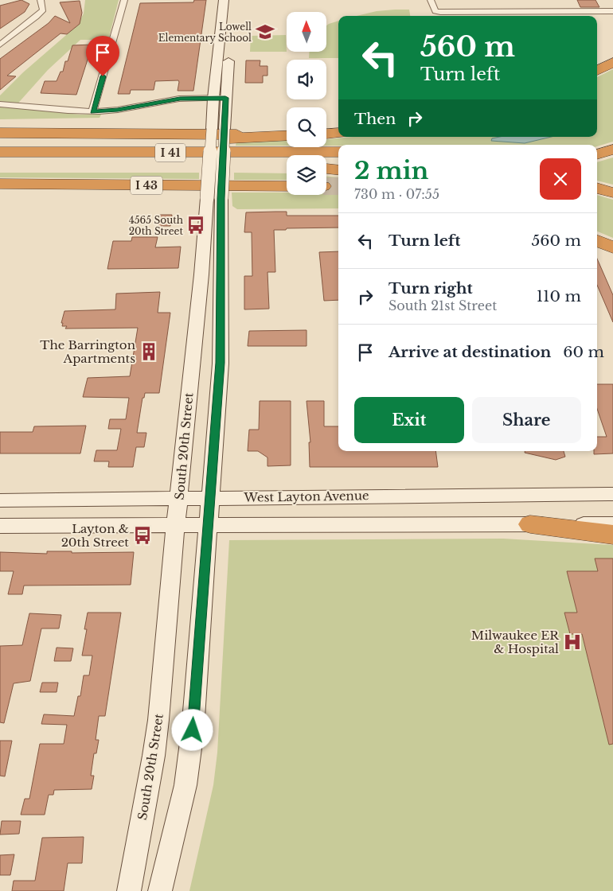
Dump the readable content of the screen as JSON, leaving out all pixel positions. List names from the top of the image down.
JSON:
{
  "streets": {
    "highway": ["I 41", "I 43"],
    "street": ["South 20th Street", "West Layton Avenue"]
  },
  "crossings": [
    ["South 20th Street", "West Layton Avenue"]
  ],
  "places": {
    "school or university": ["Lowell Elementary School"],
    "bus stop": ["4565 South 20th Street", "Layton & 20th Street"],
    "building": ["The Barrington Apartments"],
    "hospital": ["Milwaukee ER & Hospital"]
  },
  "north": "top",
  "page": {
    "turn": ["560 m", "Turn left"],
    "then": "Then",
    "heading": ["2 min", "730 m · 07:55"],
    "list": [
      {
        "name": "Turn left",
        "value": "560 m"
      },
      {
        "name": "Turn right",
        "note": "South 21st Street",
        "value": "110 m"
      },
      {
        "name": "Arrive at destination",
        "value": "60 m"
      }
    ],
    "buttons": ["Exit", "Share"]
  }
}
